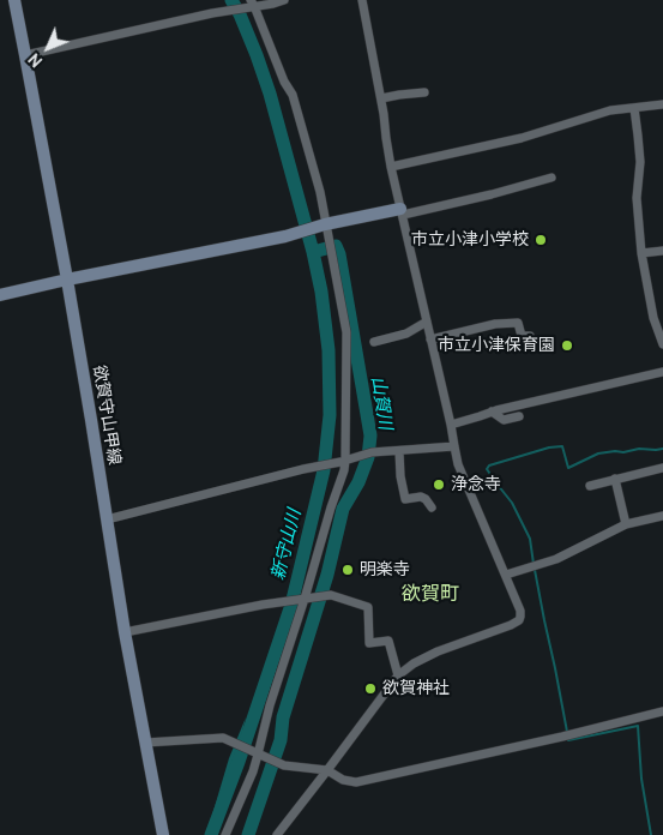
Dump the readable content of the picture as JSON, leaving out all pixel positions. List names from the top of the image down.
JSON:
{
  "streets": {
    "main road": ["欲賀守山甲線"]
  },
  "districts": ["欲賀町"],
  "water": ["山賀川", "新守山川"],
  "places": [
    "市立小津小学校",
    "市立小津保育園",
    "浄念寺",
    "明楽寺",
    "欲賀神社"
  ],
  "north": "bottom left"
}
